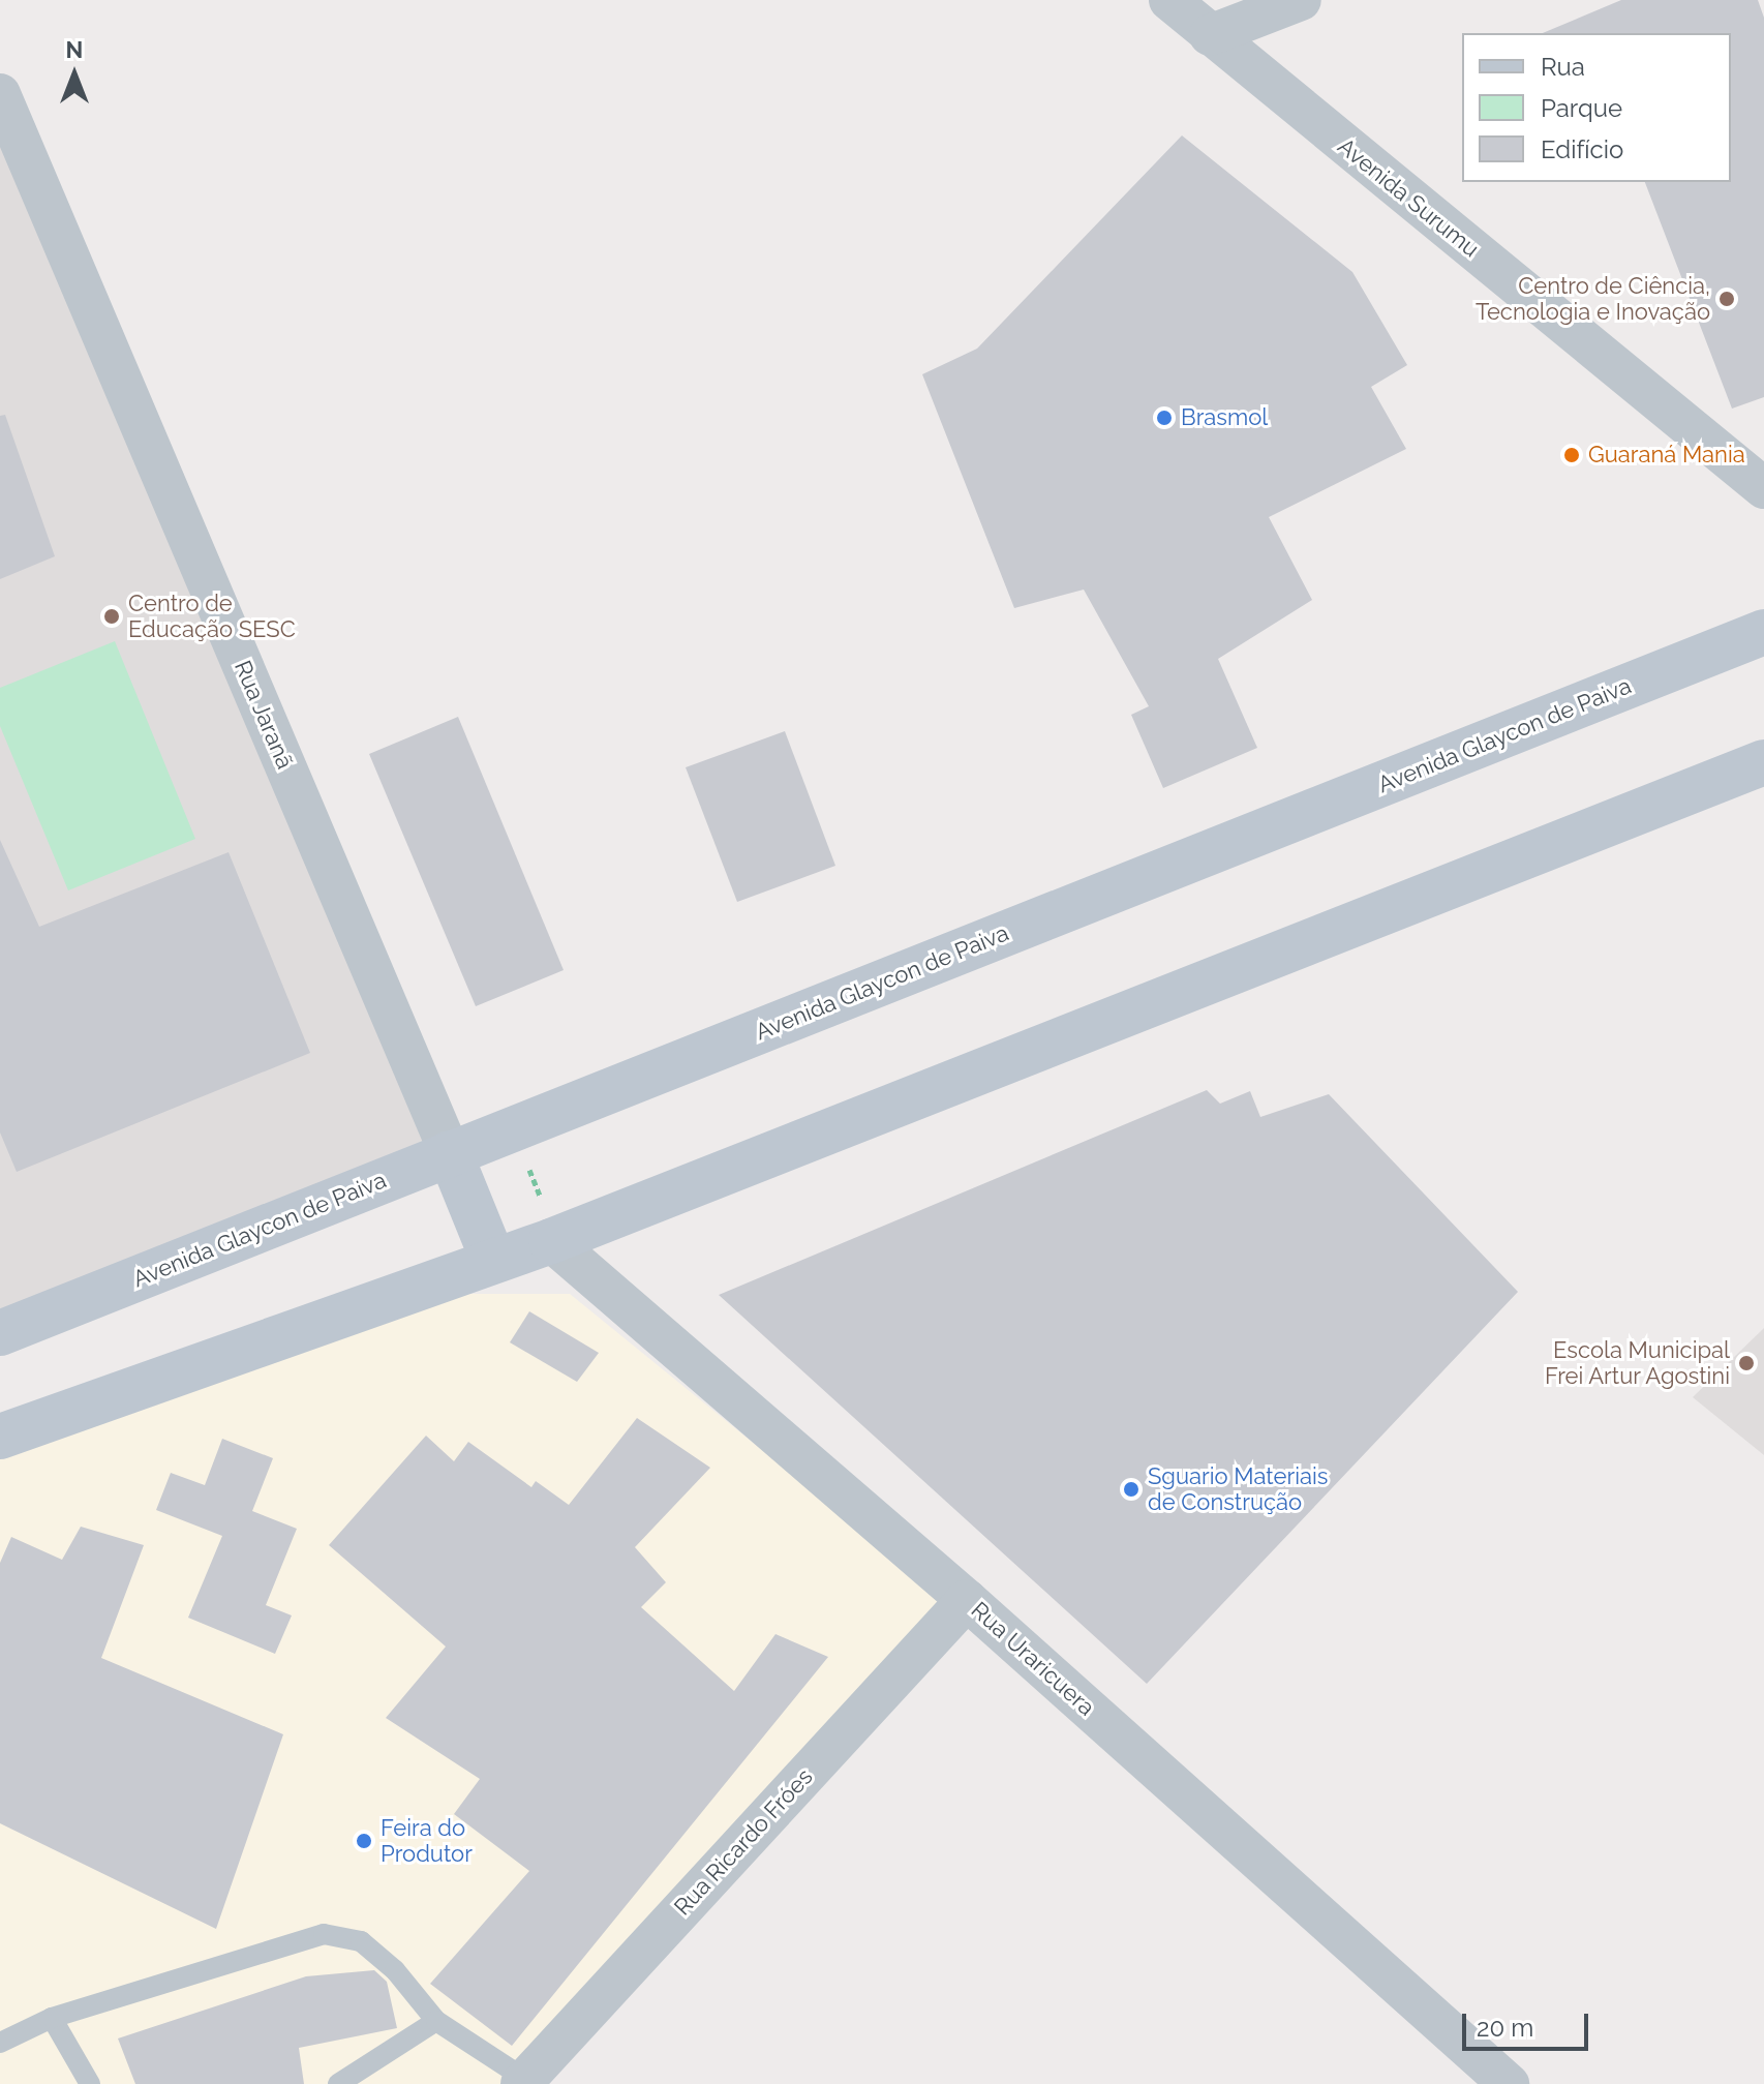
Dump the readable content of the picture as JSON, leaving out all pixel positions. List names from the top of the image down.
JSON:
{
  "streets": {
    "main road": ["Avenida Glaycon de Paiva"],
    "street": [
      "Avenida Surumu",
      "Rua Jaranã",
      "Rua Uraricuera",
      "Rua Ricardo Fróes"
    ]
  },
  "crossings": [
    ["Rua Jaranã", "Avenida Glaycon de Paiva"],
    ["Rua Uraricuera", "Rua Ricardo Fróes"]
  ],
  "places": [
    "Centro de Ciência, Tecnologia e Inovação",
    "Brasmol",
    "Guaraná Mania",
    "Centro de Educação SESC",
    "Escola Municipal Frei Artur Agostini",
    "Sguario Materiais de Construção",
    "Feira do Produtor"
  ],
  "legend": ["Rua", "Parque", "Edifício"],
  "scale_bar": "20 m",
  "north": "top"
}
